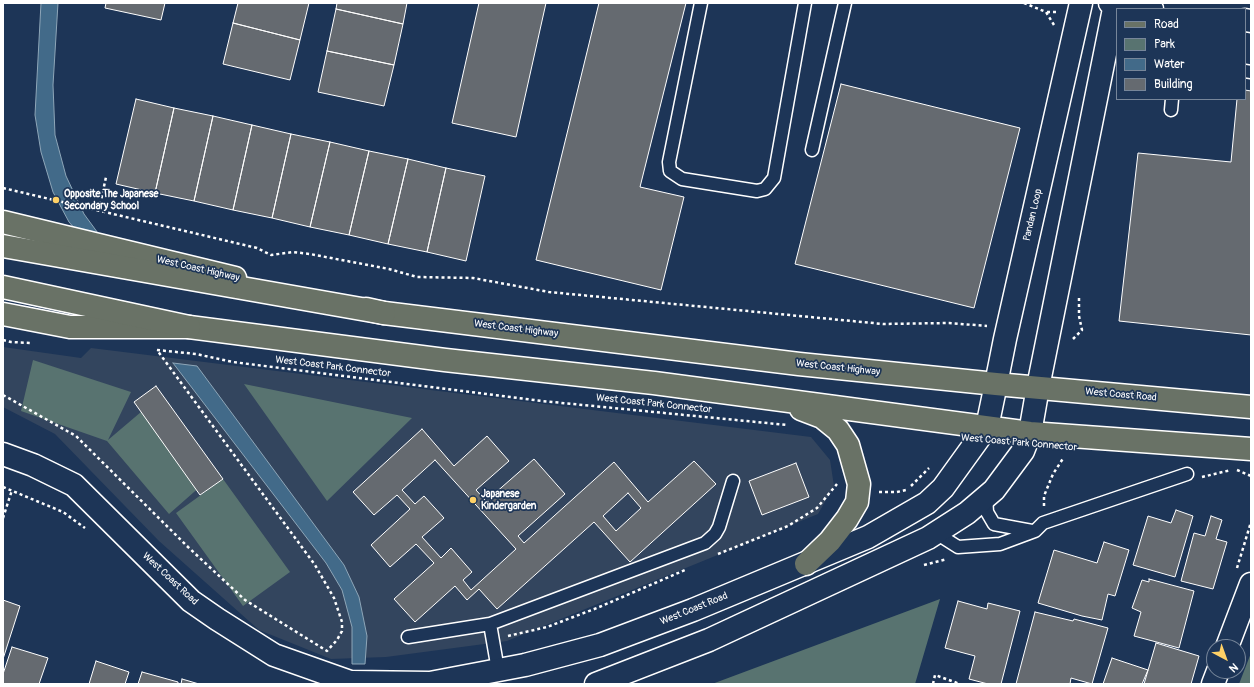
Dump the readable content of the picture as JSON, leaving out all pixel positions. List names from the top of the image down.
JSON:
{
  "streets": {
    "main road": ["West Coast Highway", "West Coast Road"],
    "street": ["Pandan Loop"],
    "path": ["West Coast Park Connector"]
  },
  "crossings": [
    ["Pandan Loop", "West Coast Highway"],
    ["Pandan Loop", "West Coast Road"],
    ["West Coast Highway", "West Coast Road"]
  ],
  "places": ["Opposite The Japanese Secondary School", "Japanese Kindergarden"],
  "legend": [
    "Road",
    "Park",
    "Water",
    "Building"
  ],
  "north": "bottom right"
}
